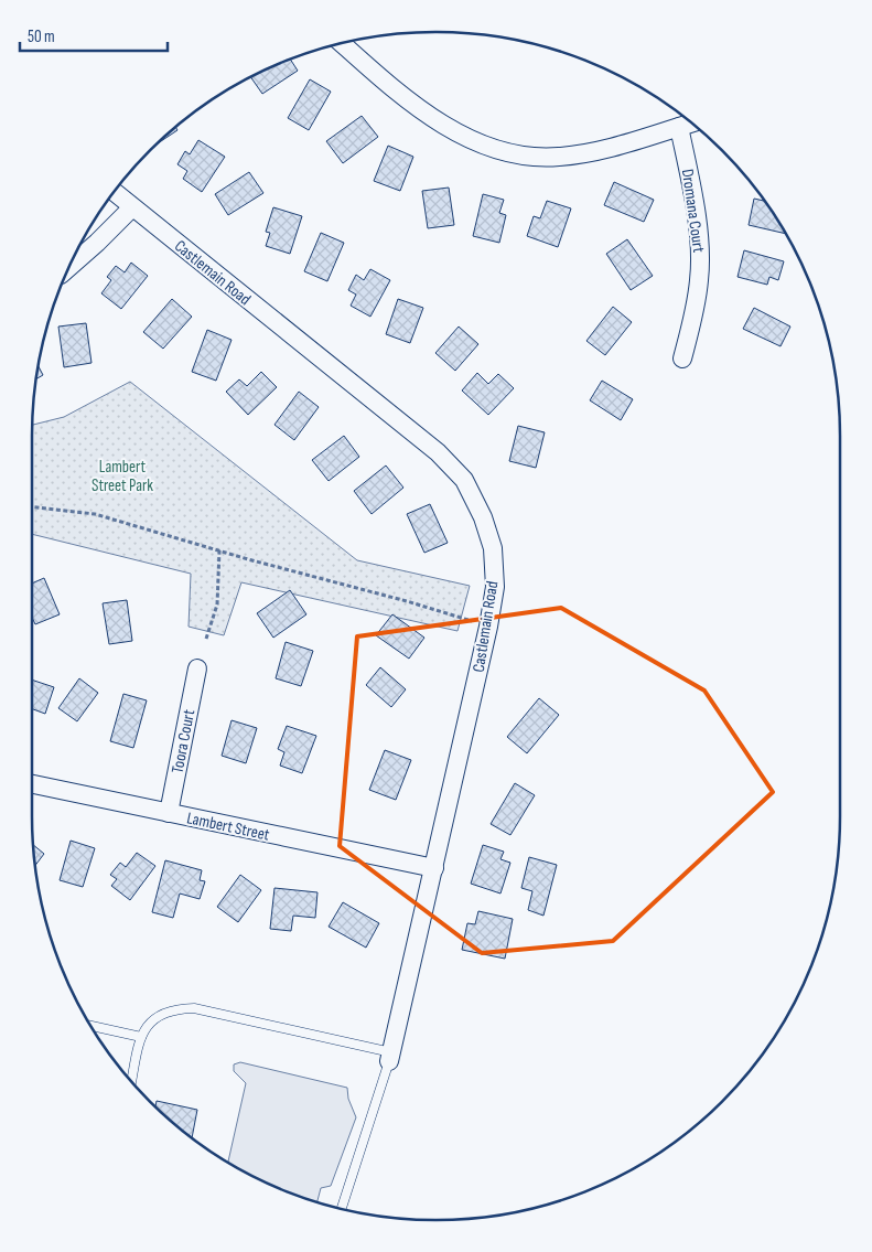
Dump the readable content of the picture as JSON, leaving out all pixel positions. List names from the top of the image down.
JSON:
{
  "streets": {
    "street": [
      "Dromana Court",
      "Castlemain Road",
      "Toora Court",
      "Lambert Street"
    ]
  },
  "crossings": [
    ["Castlemain Road", "Lambert Street"],
    ["Toora Court", "Lambert Street"]
  ],
  "parks": ["Lambert Street Park"],
  "scale_bar": "50 m"
}
